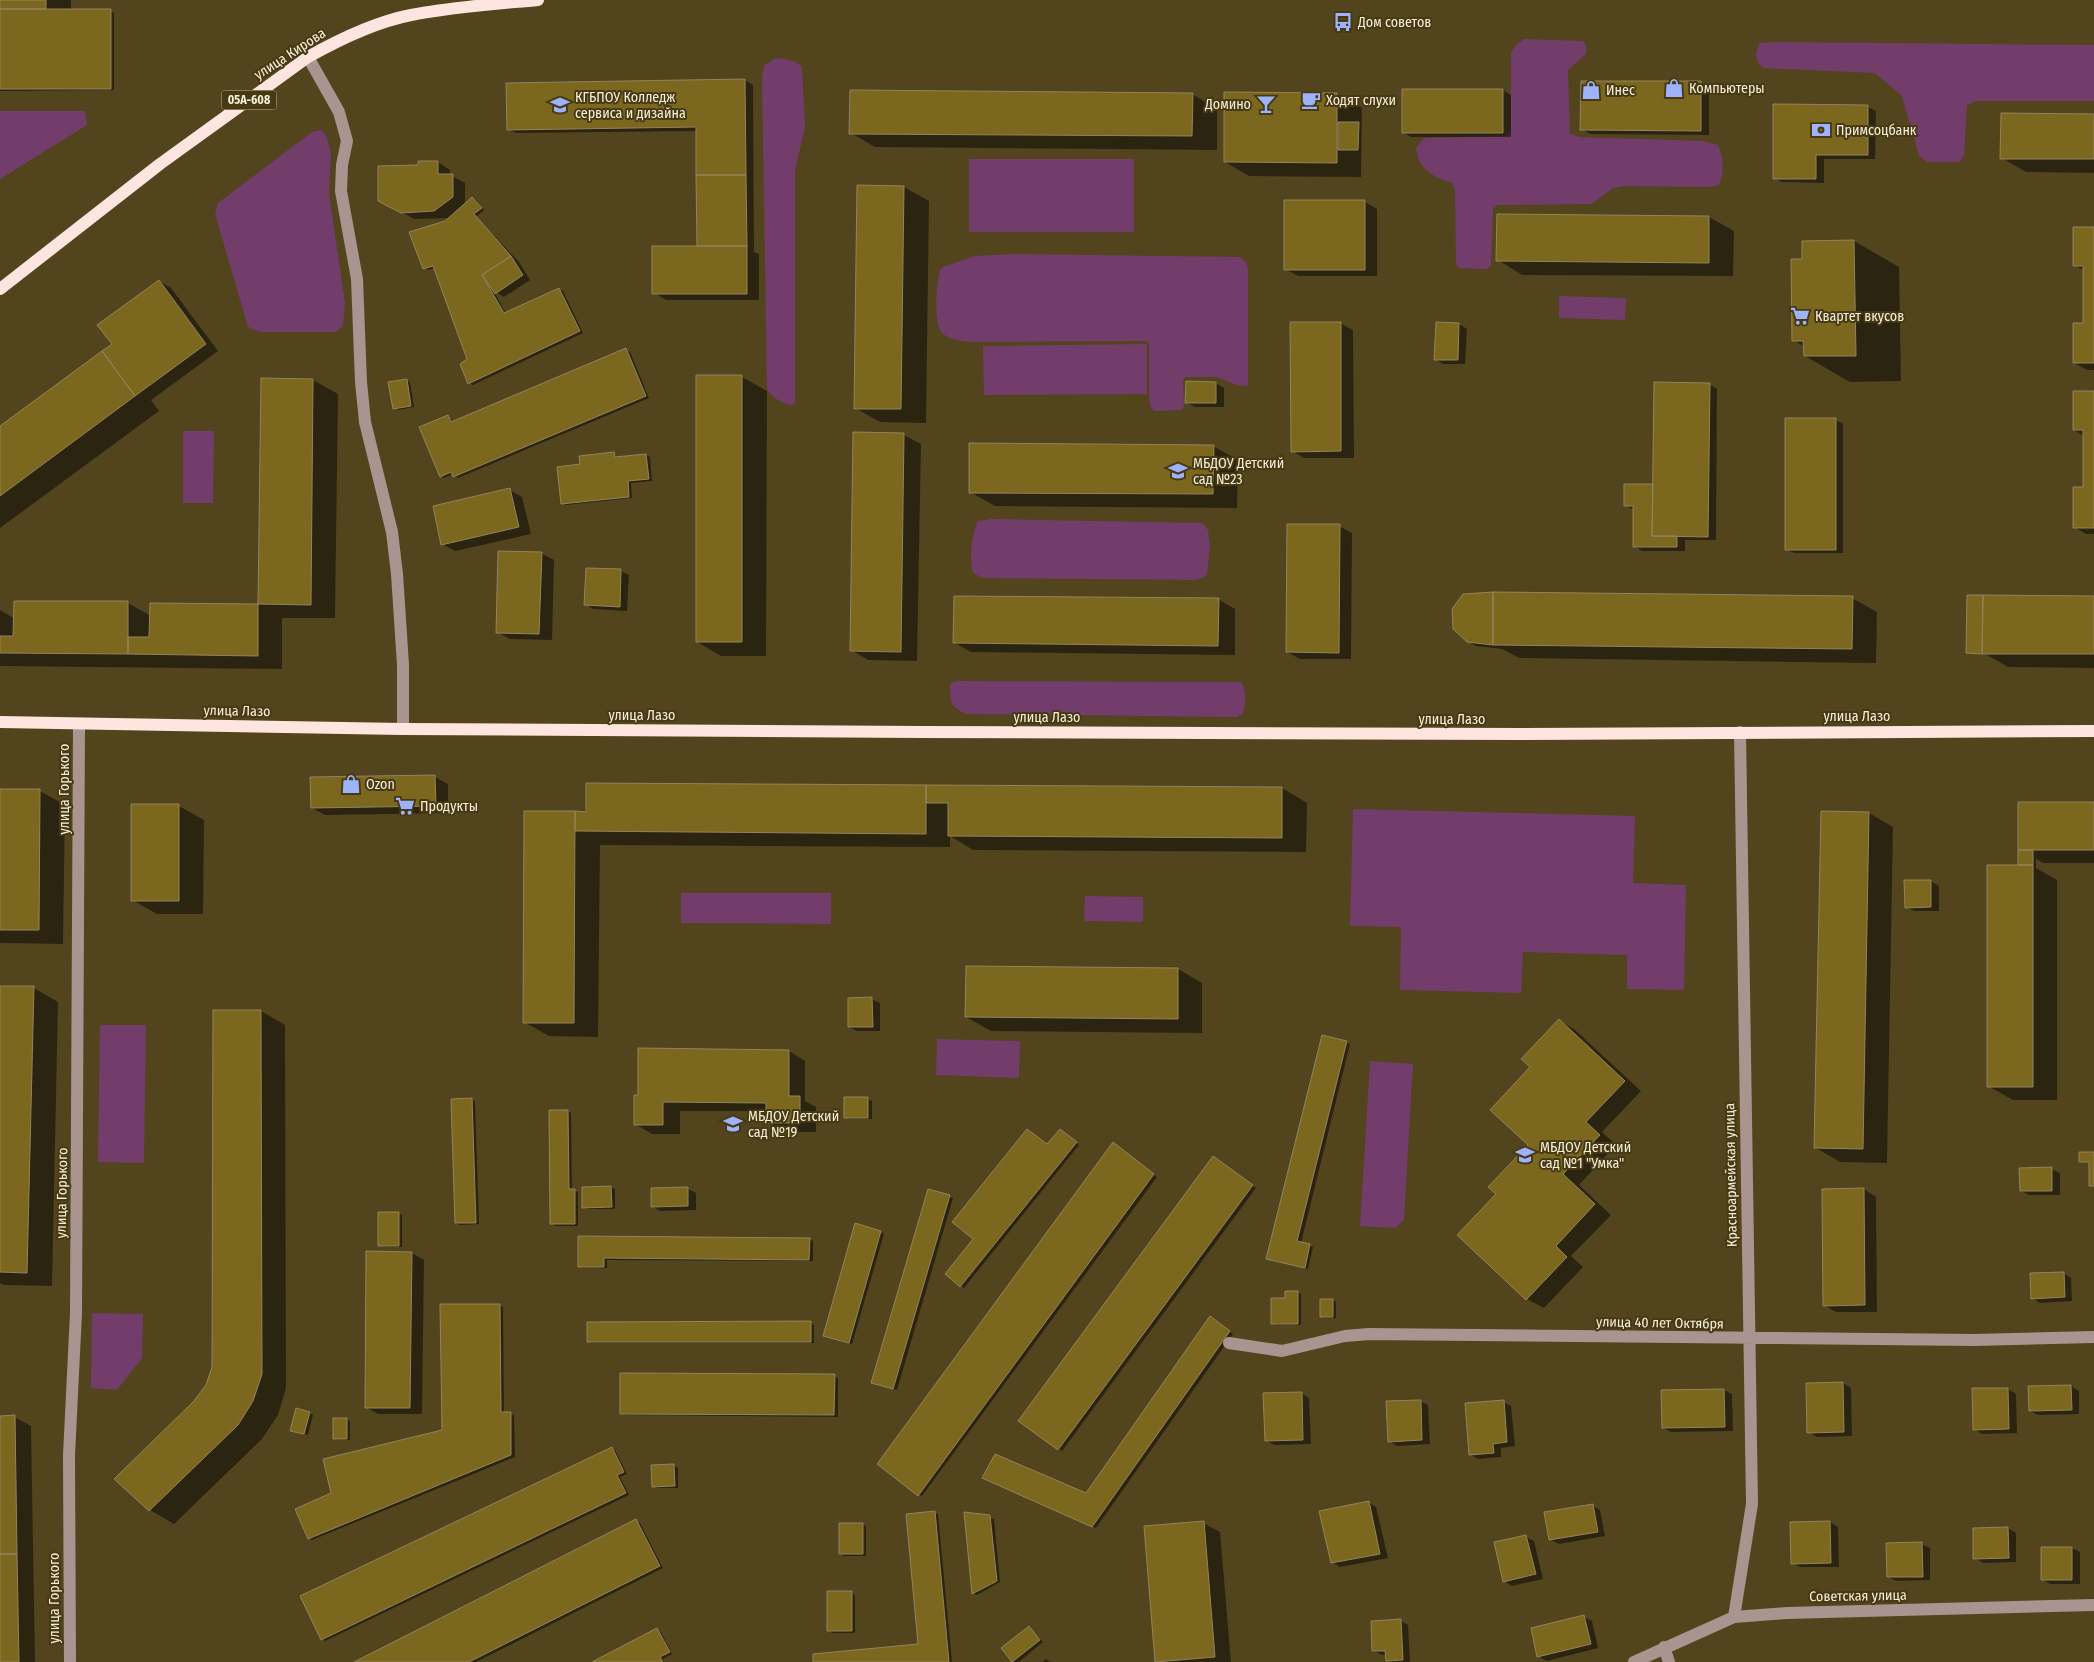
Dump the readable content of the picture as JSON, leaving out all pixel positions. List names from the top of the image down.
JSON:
{
  "streets": {
    "main road": ["улица Кирова", "05А-608", "улица Лазо"],
    "street": [
      "улица Горького",
      "Красноармейская улица",
      "улица 40 лет Октября",
      "Советская улица"
    ]
  },
  "crossings": [
    ["улица Лазо", "улица Горького"],
    ["улица Лазо", "Красноармейская улица"],
    ["Красноармейская улица", "улица 40 лет Октября"],
    ["Красноармейская улица", "Советская улица"]
  ],
  "places": {
    "bus stop": ["Дом советов"],
    "shop": ["Компьютеры", "Инес", "Ozon"],
    "cafe": ["Ходят слухи"],
    "bar": ["Домино"],
    "school or university": [
      "КГБПОУ Колледж сервиса и дизайна",
      "МБДОУ Детский сад №23",
      "МБДОУ Детский сад №19",
      "МБДОУ Детский сад №1 \"Умка\""
    ],
    "bank": ["Примсоцбанк"],
    "supermarket": ["Квартет вкусов", "Продукты"]
  }
}
